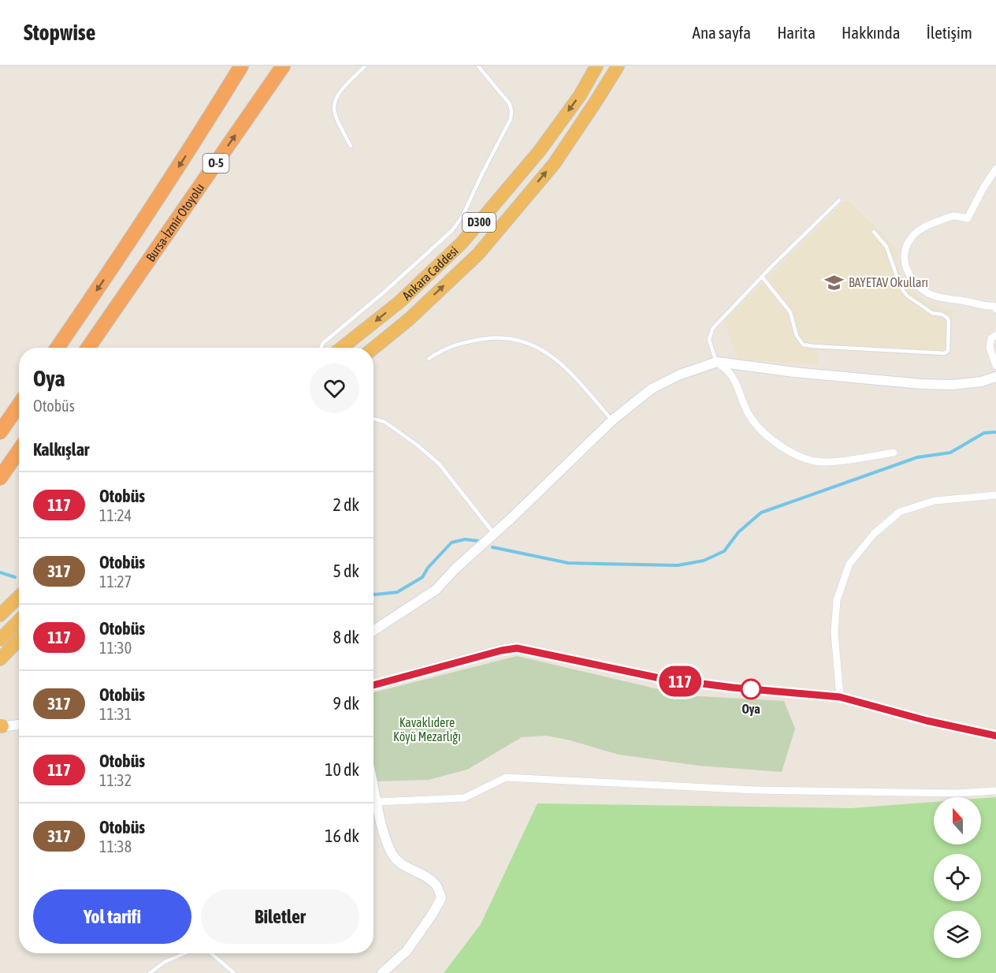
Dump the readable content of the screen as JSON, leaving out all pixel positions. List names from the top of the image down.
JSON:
{
  "streets": {
    "highway": [
      "O-5",
      "Bursa-İzmir Otoyolu",
      "D300",
      "Ankara Caddesi"
    ]
  },
  "parks": ["Kavaklıdere Köyü Mezarlığı"],
  "places": {
    "school or university": ["BAYETAV Okulları"],
    "other": ["Oya"]
  },
  "lines": ["bus line 117"],
  "north": "top",
  "page": {
    "header": "Stopwise",
    "nav": [
      "Ana sayfa",
      "Harita",
      "Hakkında",
      "İletişim"
    ],
    "on_map": "117",
    "heading": [
      ["Oya", "Otobüs"],
      "Kalkışlar"
    ],
    "list": [
      {
        "mark": "117",
        "name": "Otobüs",
        "note": "11:24",
        "value": "2 dk"
      },
      {
        "mark": "317",
        "name": "Otobüs",
        "note": "11:27",
        "value": "5 dk"
      },
      {
        "mark": "117",
        "name": "Otobüs",
        "note": "11:30",
        "value": "8 dk"
      },
      {
        "mark": "317",
        "name": "Otobüs",
        "note": "11:31",
        "value": "9 dk"
      },
      {
        "mark": "117",
        "name": "Otobüs",
        "note": "11:32",
        "value": "10 dk"
      },
      {
        "mark": "317",
        "name": "Otobüs",
        "note": "11:38",
        "value": "16 dk"
      }
    ],
    "buttons": ["Yol tarifi", "Biletler"]
  }
}
